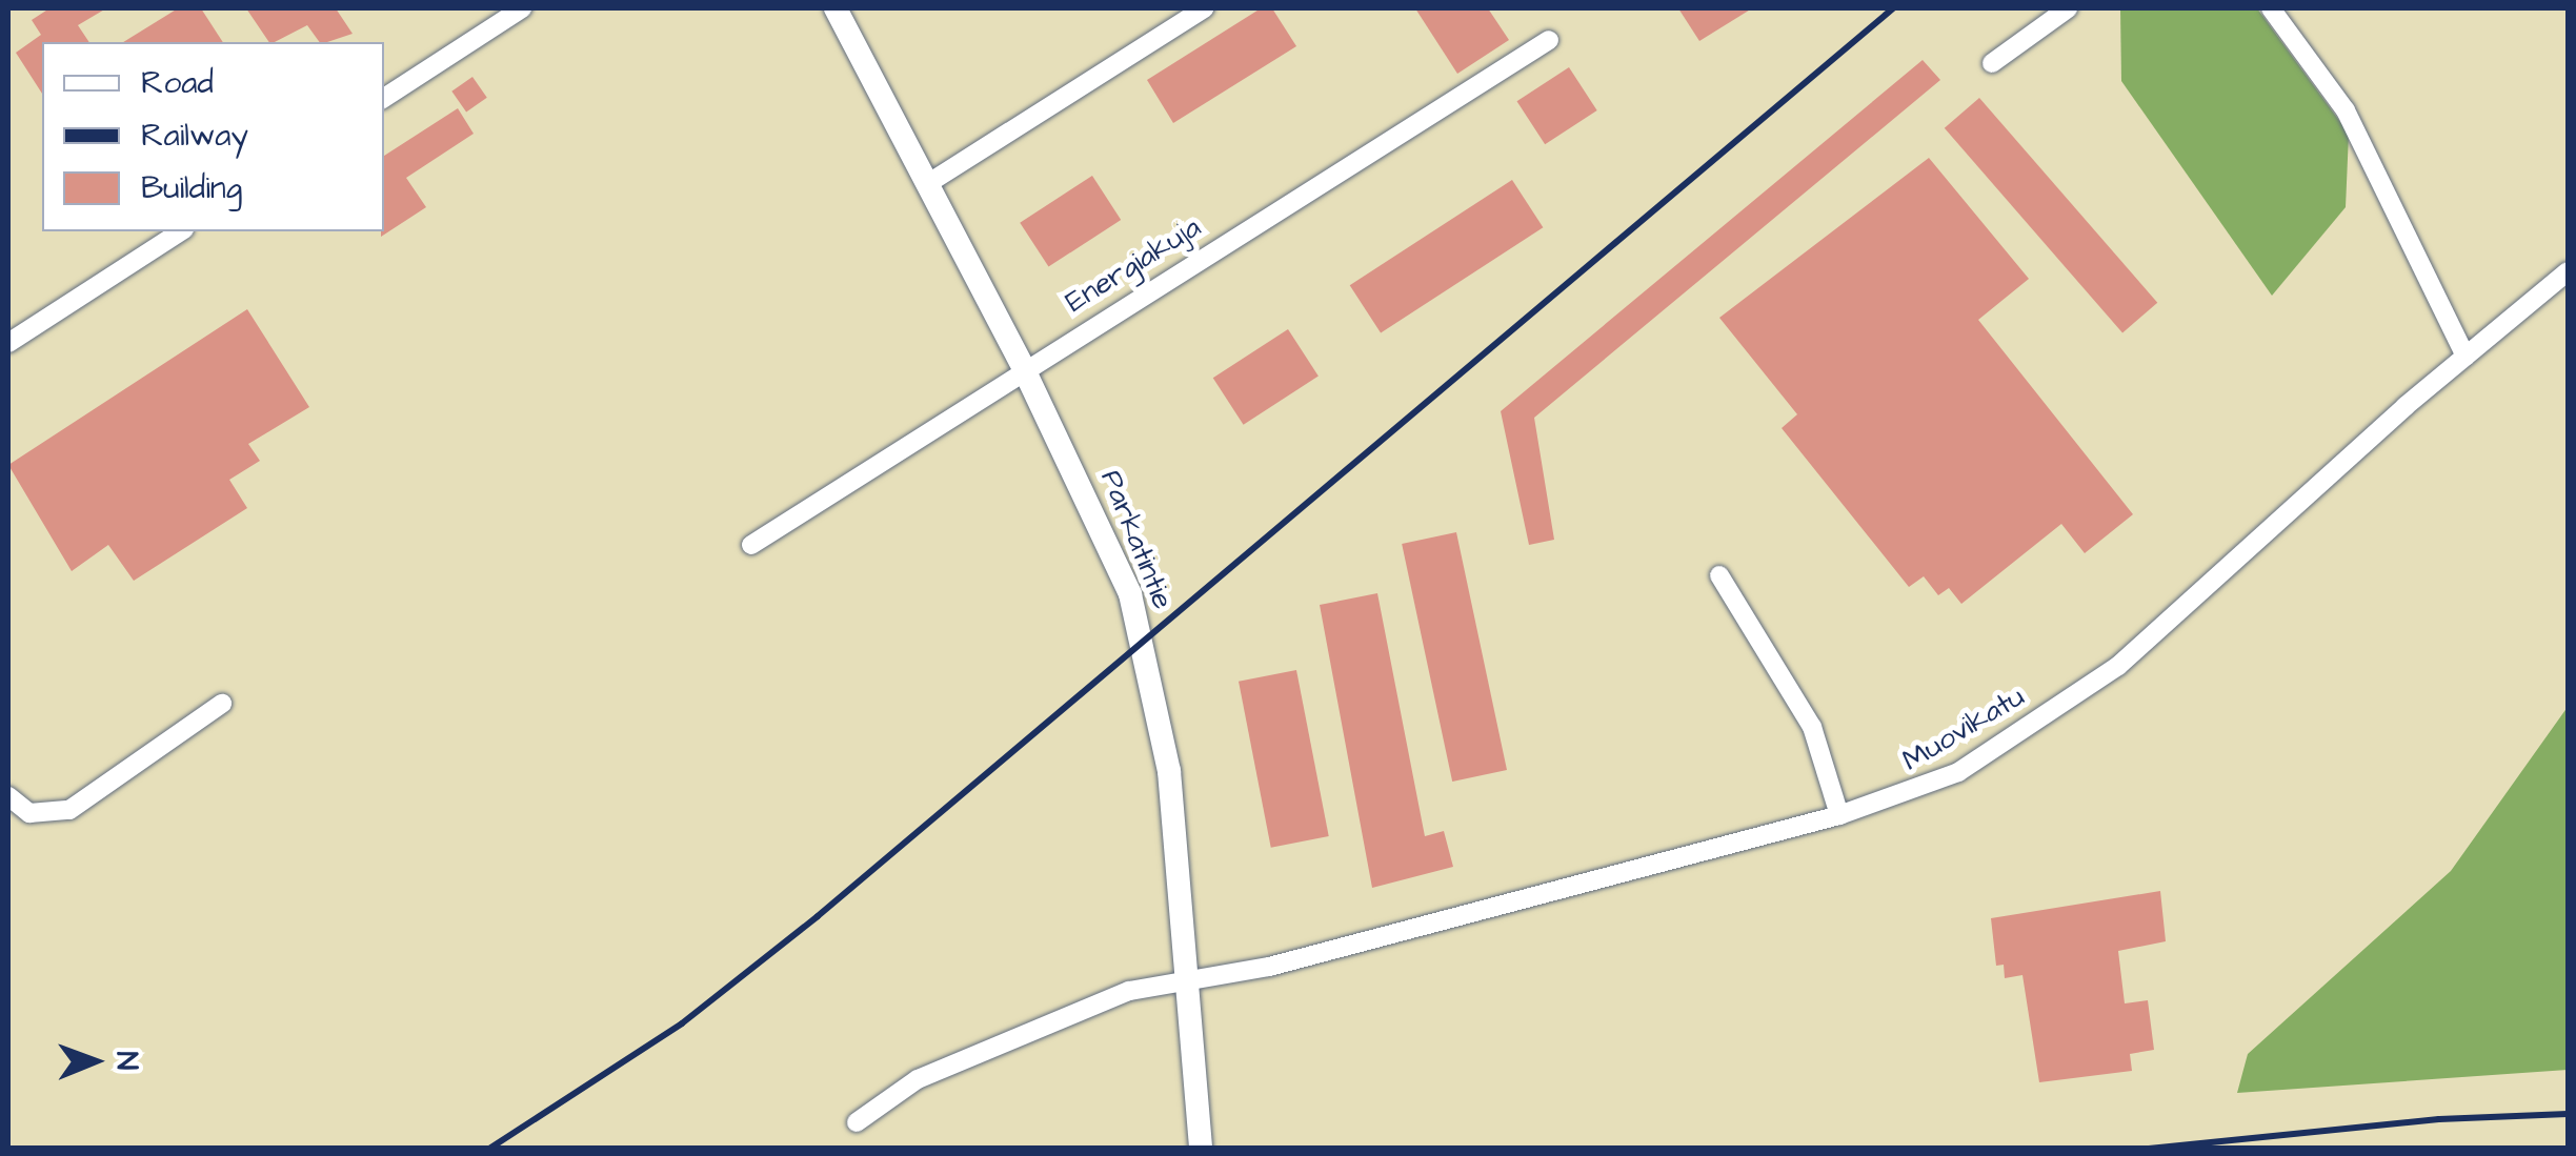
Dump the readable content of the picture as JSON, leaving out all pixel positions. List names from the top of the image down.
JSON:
{
  "streets": {
    "street": ["Energiakuja", "Parkatintie", "Muovikatu"]
  },
  "crossings": [
    ["Energiakuja", "Parkatintie"],
    ["Parkatintie", "Muovikatu"]
  ],
  "legend": ["Road", "Railway", "Building"],
  "north": "right"
}
